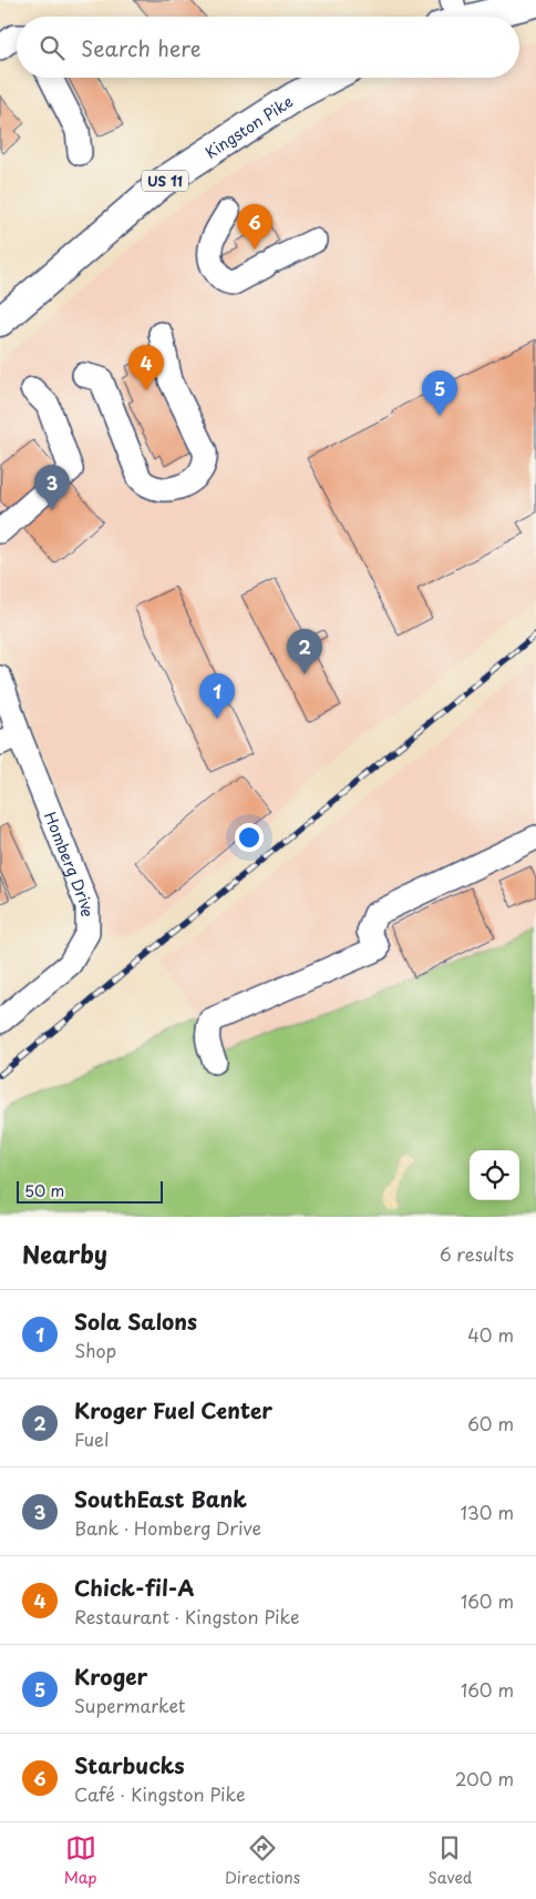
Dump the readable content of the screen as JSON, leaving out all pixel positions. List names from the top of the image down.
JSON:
{
  "streets": {
    "main road": ["Kingston Pike", "US 11"],
    "street": ["Homberg Drive"]
  },
  "scale_bar": "50 m",
  "page": {
    "search": "Search here",
    "pins": [
      "6",
      "4",
      "5",
      "3",
      "2",
      "1"
    ],
    "scale": "50 m",
    "heading": ["Nearby", "6 results"],
    "list": [
      {
        "mark": "1",
        "name": "Sola Salons",
        "note": "Shop",
        "value": "40 m"
      },
      {
        "mark": "2",
        "name": "Kroger Fuel Center",
        "note": "Fuel",
        "value": "60 m"
      },
      {
        "mark": "3",
        "name": "SouthEast Bank",
        "note": "Bank · Homberg Drive",
        "value": "130 m"
      },
      {
        "mark": "4",
        "name": "Chick-fil-A",
        "note": "Restaurant · Kingston Pike",
        "value": "160 m"
      },
      {
        "mark": "5",
        "name": "Kroger",
        "note": "Supermarket",
        "value": "160 m"
      },
      {
        "mark": "6",
        "name": "Starbucks",
        "note": "Café · Kingston Pike",
        "value": "200 m"
      }
    ],
    "nav": ["Map", "Directions", "Saved"]
  }
}
